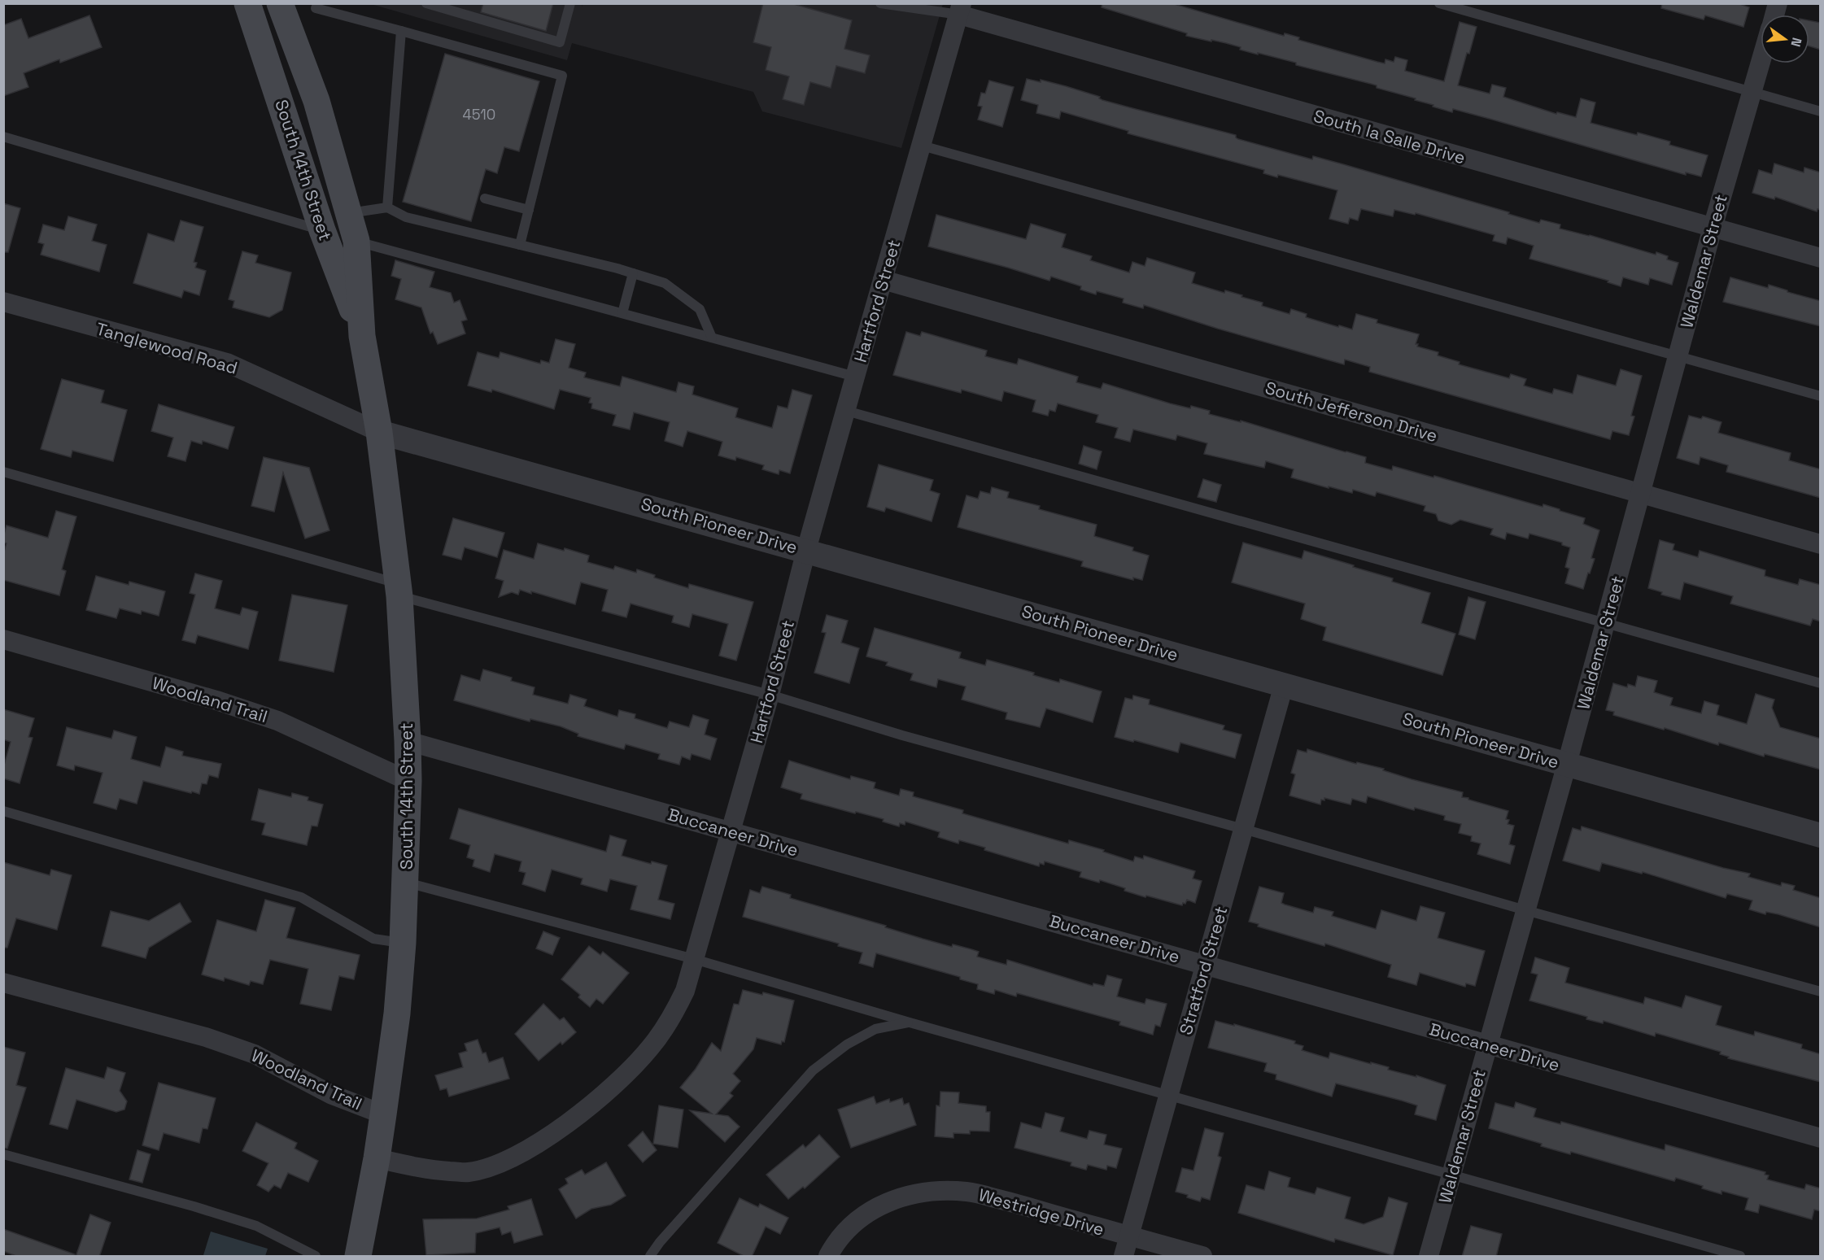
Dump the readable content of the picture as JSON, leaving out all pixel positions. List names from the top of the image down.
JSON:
{
  "streets": {
    "main road": ["South 14th Street"],
    "street": [
      "South la Salle Drive",
      "Waldemar Street",
      "Hartford Street",
      "Tanglewood Road",
      "South Jefferson Drive",
      "South Pioneer Drive",
      "Woodland Trail",
      "Buccaneer Drive",
      "Stratford Street",
      "Westridge Drive"
    ]
  },
  "crossings": [
    ["South la Salle Drive", "Waldemar Street"],
    ["South la Salle Drive", "Hartford Street"],
    ["South 14th Street", "Hartford Street"],
    ["South 14th Street", "Tanglewood Road"],
    ["South 14th Street", "South Pioneer Drive"],
    ["South 14th Street", "Woodland Trail"],
    ["South 14th Street", "Buccaneer Drive"],
    ["Waldemar Street", "South Jefferson Drive"],
    ["Waldemar Street", "South Pioneer Drive"],
    ["Waldemar Street", "Buccaneer Drive"],
    ["Hartford Street", "South Jefferson Drive"],
    ["Hartford Street", "South Pioneer Drive"],
    ["Hartford Street", "Buccaneer Drive"],
    ["Tanglewood Road", "South Pioneer Drive"],
    ["South Pioneer Drive", "Stratford Street"],
    ["Buccaneer Drive", "Stratford Street"],
    ["Stratford Street", "Westridge Drive"]
  ],
  "house_numbers": ["4510"],
  "north": "right"
}
